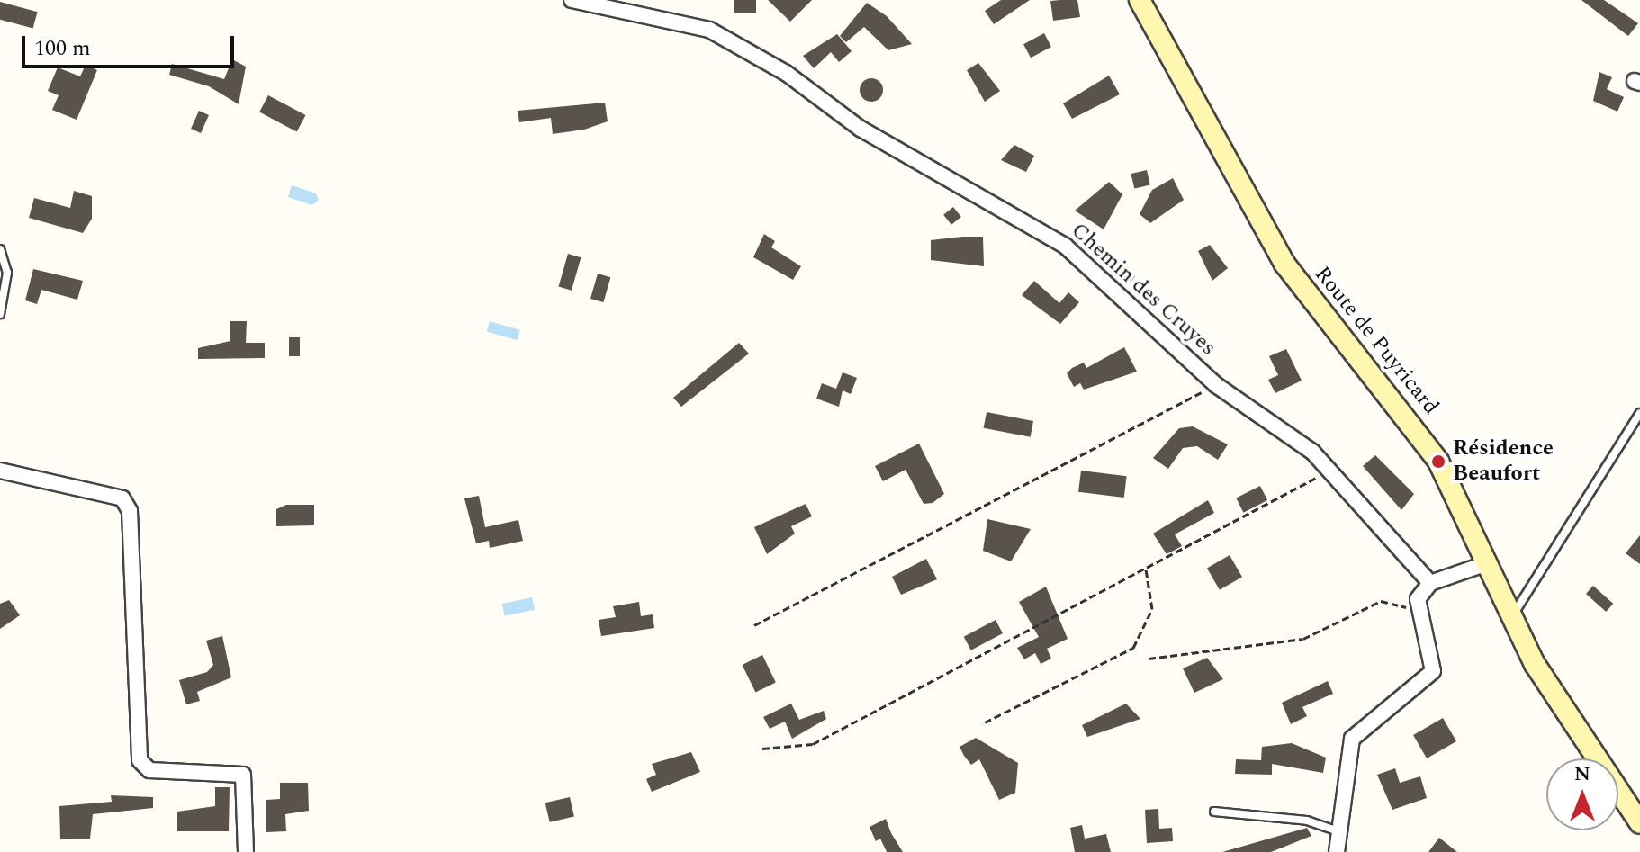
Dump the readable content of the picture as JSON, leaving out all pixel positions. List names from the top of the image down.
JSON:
{
  "streets": {
    "main road": ["Route de Puyricard"],
    "street": ["Chemin des Cruyes"]
  },
  "places": ["Résidence Beaufort"],
  "scale_bar": "100 m",
  "north": "top"
}
